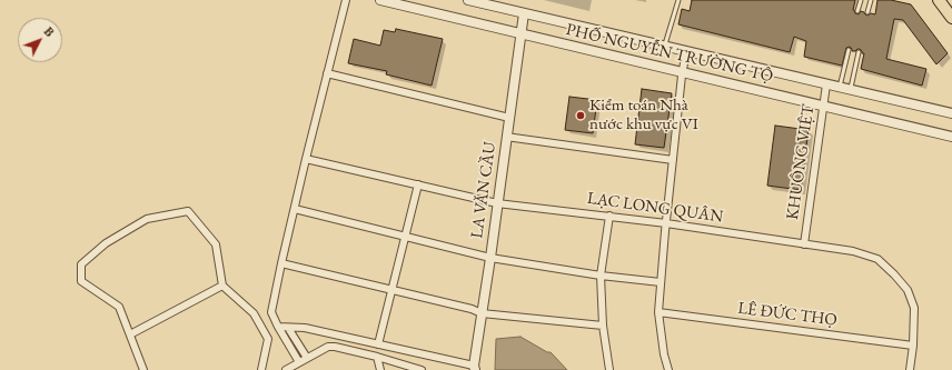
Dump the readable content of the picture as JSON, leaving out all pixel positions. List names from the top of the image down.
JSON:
{
  "streets": {
    "street": [
      "PHỐ NGUYỄN TRƯỜNG TỘ",
      "KHUÔNG VIỆT",
      "LA VĂN CẦU",
      "LẠC LONG QUÂN",
      "LÊ ĐỨC THỌ"
    ]
  },
  "crossings": [
    ["PHỐ NGUYỄN TRƯỜNG TỘ", "KHUÔNG VIỆT"],
    ["PHỐ NGUYỄN TRƯỜNG TỘ", "LA VĂN CẦU"],
    ["KHUÔNG VIỆT", "LẠC LONG QUÂN"],
    ["LA VĂN CẦU", "LẠC LONG QUÂN"],
    ["LẠC LONG QUÂN", "LÊ ĐỨC THỌ"]
  ],
  "places": ["Kiểm toán Nhà nước khu vực VI"],
  "north": "top right"
}
